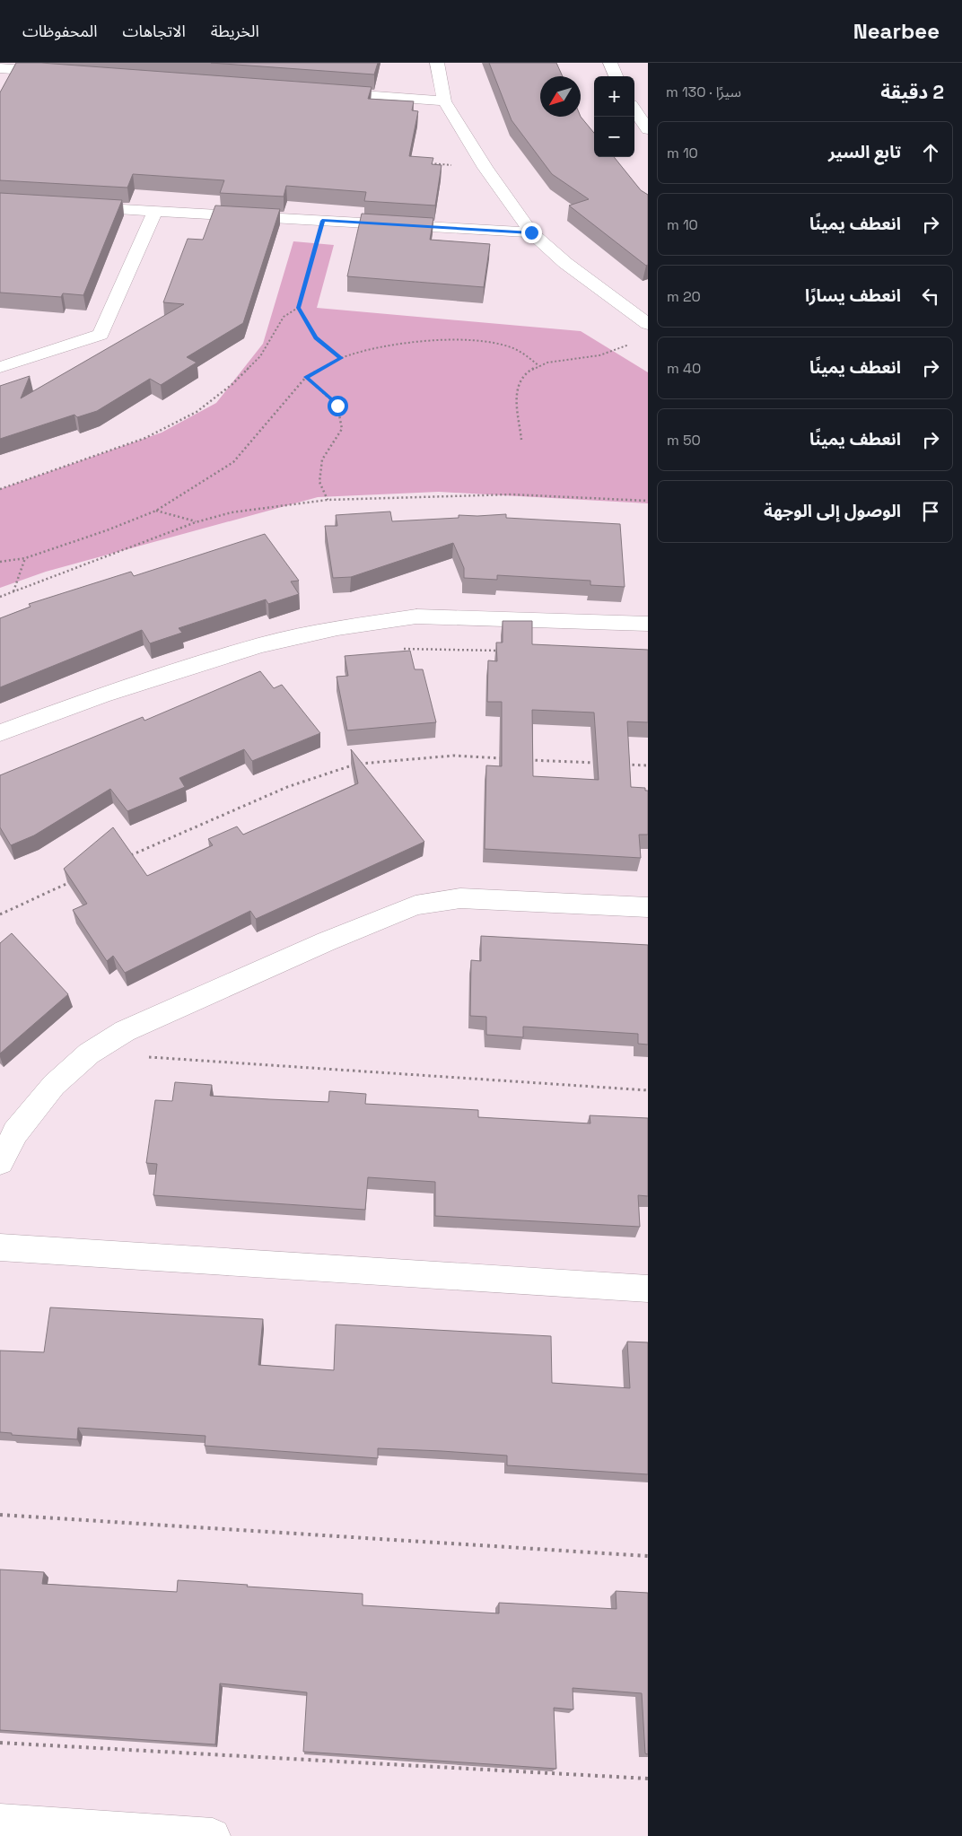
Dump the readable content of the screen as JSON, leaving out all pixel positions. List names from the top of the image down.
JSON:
{
  "north": "bottom left",
  "page": {
    "header": "Nearbee",
    "nav": ["الخريطة", "الاتجاهات", "المحفوظات"],
    "heading": ["2 دقيقة", "سيرًا · 130 m"],
    "map_buttons": ["+", "−"],
    "list": [
      ["تابع السير", "10 m"],
      ["انعطف يمينًا", "10 m"],
      ["انعطف يسارًا", "20 m"],
      ["انعطف يمينًا", "40 m"],
      ["انعطف يمينًا", "50 m"],
      "الوصول إلى الوجهة"
    ]
  }
}
